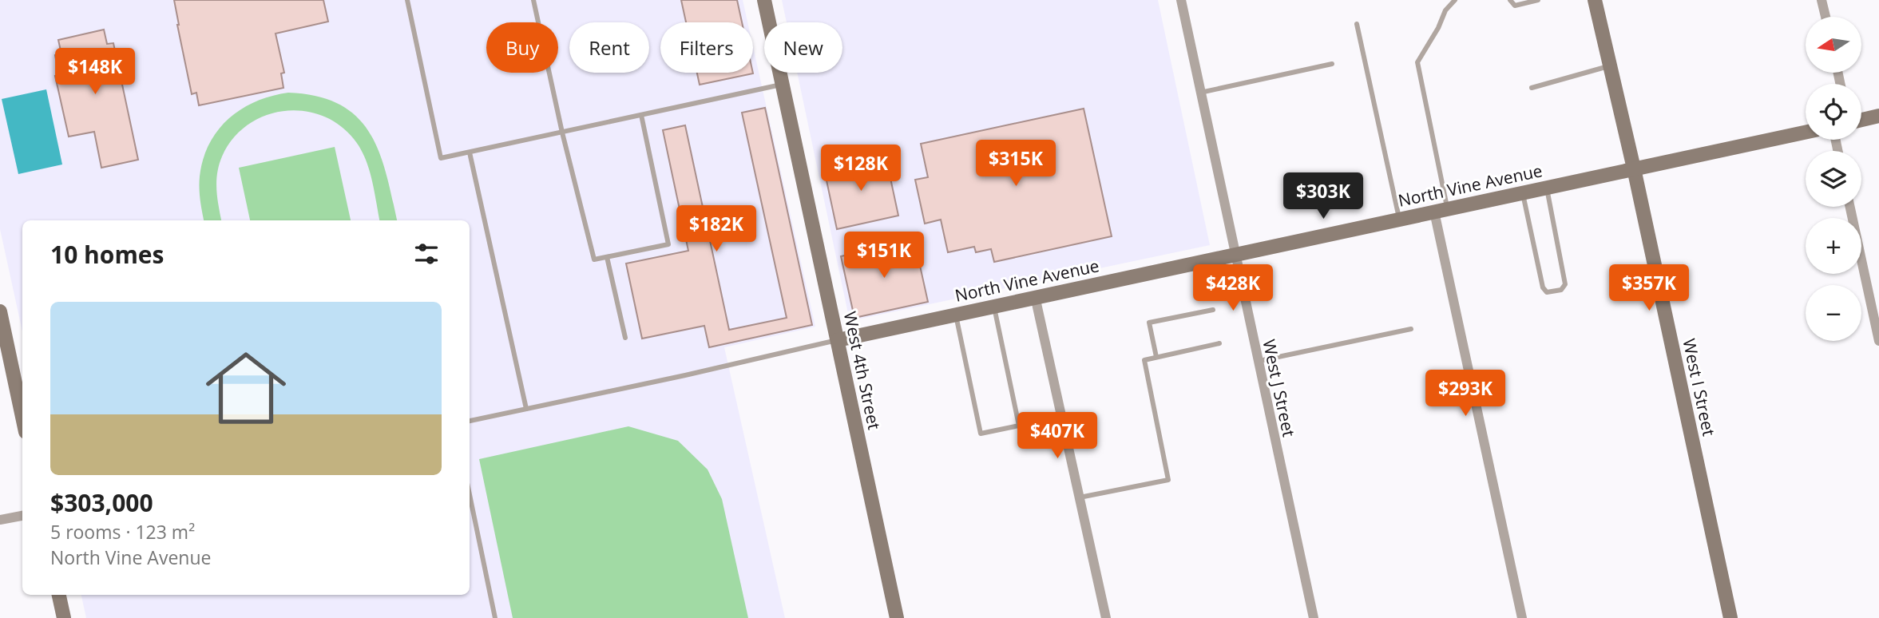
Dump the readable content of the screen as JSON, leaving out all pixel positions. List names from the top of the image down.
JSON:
{
  "streets": {
    "street": [
      "North Vine Avenue",
      "West 4th Street",
      "West I Street",
      "West J Street"
    ]
  },
  "crossings": [
    ["North Vine Avenue", "West 4th Street"],
    ["North Vine Avenue", "West I Street"],
    ["North Vine Avenue", "West J Street"]
  ],
  "north": "left",
  "page": {
    "map_buttons": ["+", "−"],
    "chip": [
      "Buy",
      "Rent",
      "Filters",
      "New"
    ],
    "price": [
      "$148K",
      "$315K",
      "$128K",
      "$303K",
      "$182K",
      "$151K",
      "$428K",
      "$357K",
      "$293K",
      "$407K"
    ],
    "heading": "10 homes",
    "list": [
      {
        "name": "$303,000",
        "note": "5 rooms · 123 m² · North Vine Avenue"
      }
    ]
  }
}
